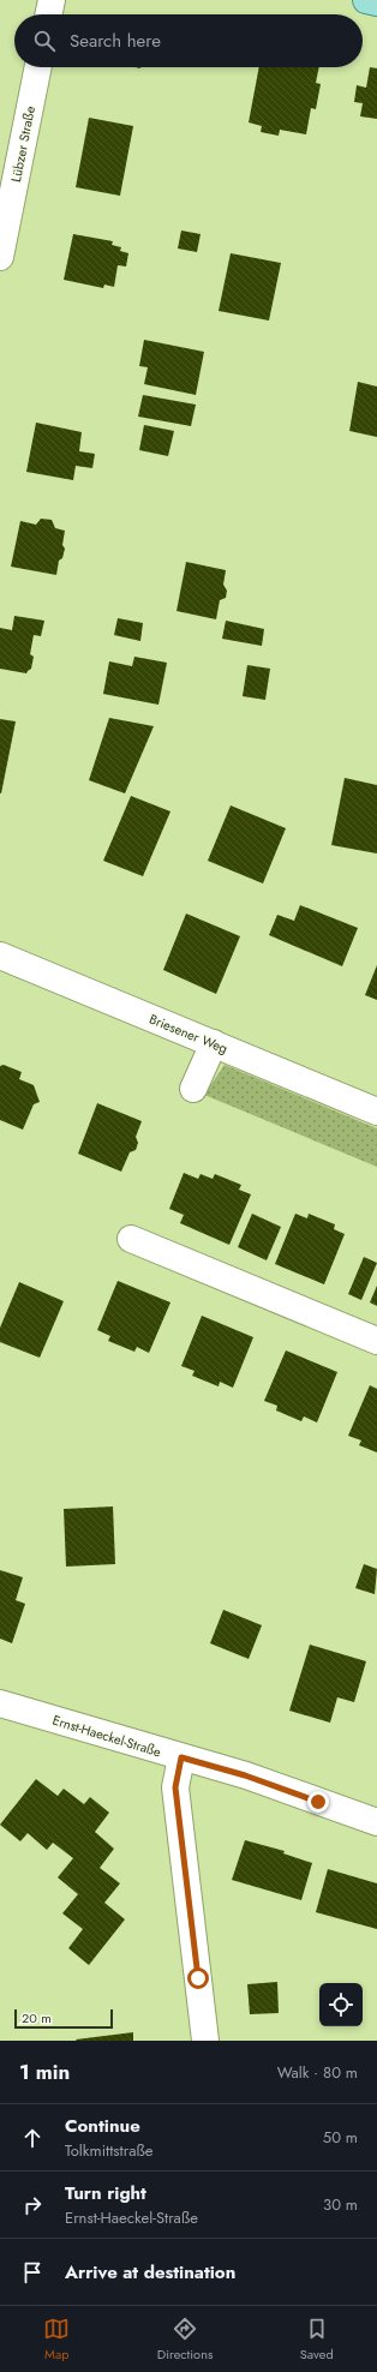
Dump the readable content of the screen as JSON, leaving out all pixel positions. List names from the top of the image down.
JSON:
{
  "streets": {
    "street": ["Lübzer Straße", "Briesener Weg", "Ernst-Haeckel-Straße"]
  },
  "scale_bar": "20 m",
  "page": {
    "search": "Search here",
    "scale": "20 m",
    "heading": ["1 min", "Walk · 80 m"],
    "list": [
      ["Continue", "Tolkmittstraße", "50 m"],
      ["Turn right", "Ernst-Haeckel-Straße", "30 m"],
      "Arrive at destination"
    ],
    "nav": ["Map", "Directions", "Saved"]
  }
}
